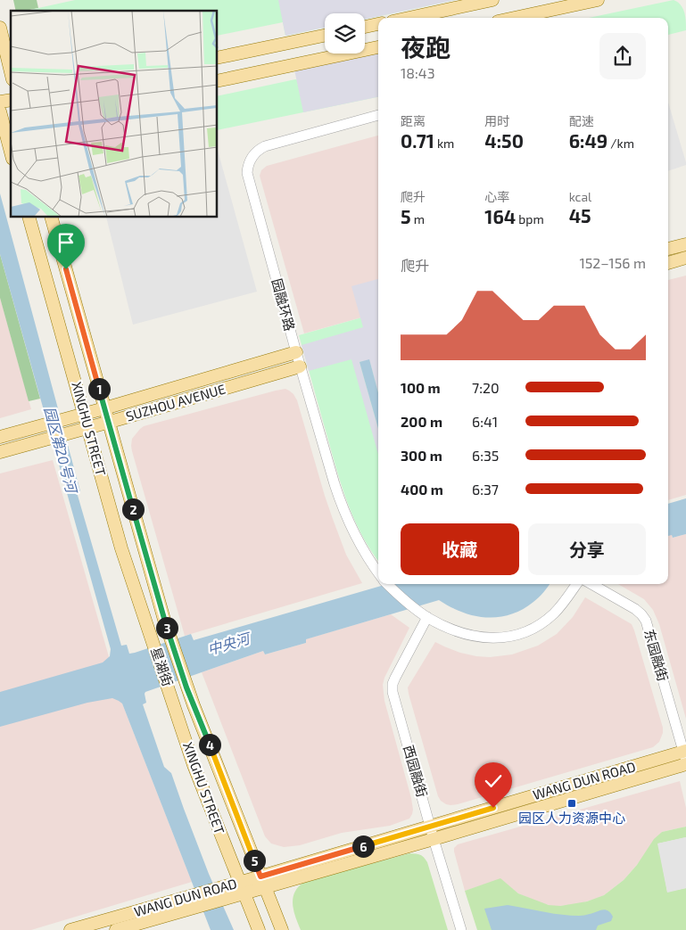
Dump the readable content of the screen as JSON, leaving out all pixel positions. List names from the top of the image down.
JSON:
{
  "streets": {
    "main road": [
      "SUZHOU AVENUE",
      "XINGHU STREET",
      "星湖街",
      "WANG DUN ROAD"
    ],
    "street": ["园融环路", "东园融街", "西园融街"]
  },
  "crossings": [
    ["园融环路", "SUZHOU AVENUE"],
    ["SUZHOU AVENUE", "XINGHU STREET"],
    ["XINGHU STREET", "星湖街"],
    ["XINGHU STREET", "WANG DUN ROAD"],
    ["东园融街", "WANG DUN ROAD"],
    ["星湖街", "WANG DUN ROAD"],
    ["西园融街", "WANG DUN ROAD"]
  ],
  "water": ["园区第20号河", "中央河"],
  "places": {
    "transit": ["园区人力资源中心"]
  },
  "page": {
    "heading": ["夜跑", "18:43"],
    "stats": [
      ["距离", "0.71 km"],
      ["用时", "4:50"],
      ["配速", "6:49 /km"],
      ["爬升", "5 m"],
      ["心率", "164 bpm"],
      ["kcal", "45"]
    ],
    "chart": ["爬升", "152–156 m"],
    "list": [
      {
        "name": "100 m",
        "note": "7:20"
      },
      {
        "name": "200 m",
        "note": "6:41"
      },
      {
        "name": "300 m",
        "note": "6:35"
      },
      {
        "name": "400 m",
        "note": "6:37"
      }
    ],
    "pins": [
      "1",
      "2",
      "3",
      "4",
      "6",
      "5"
    ],
    "buttons": ["收藏", "分享"]
  }
}
